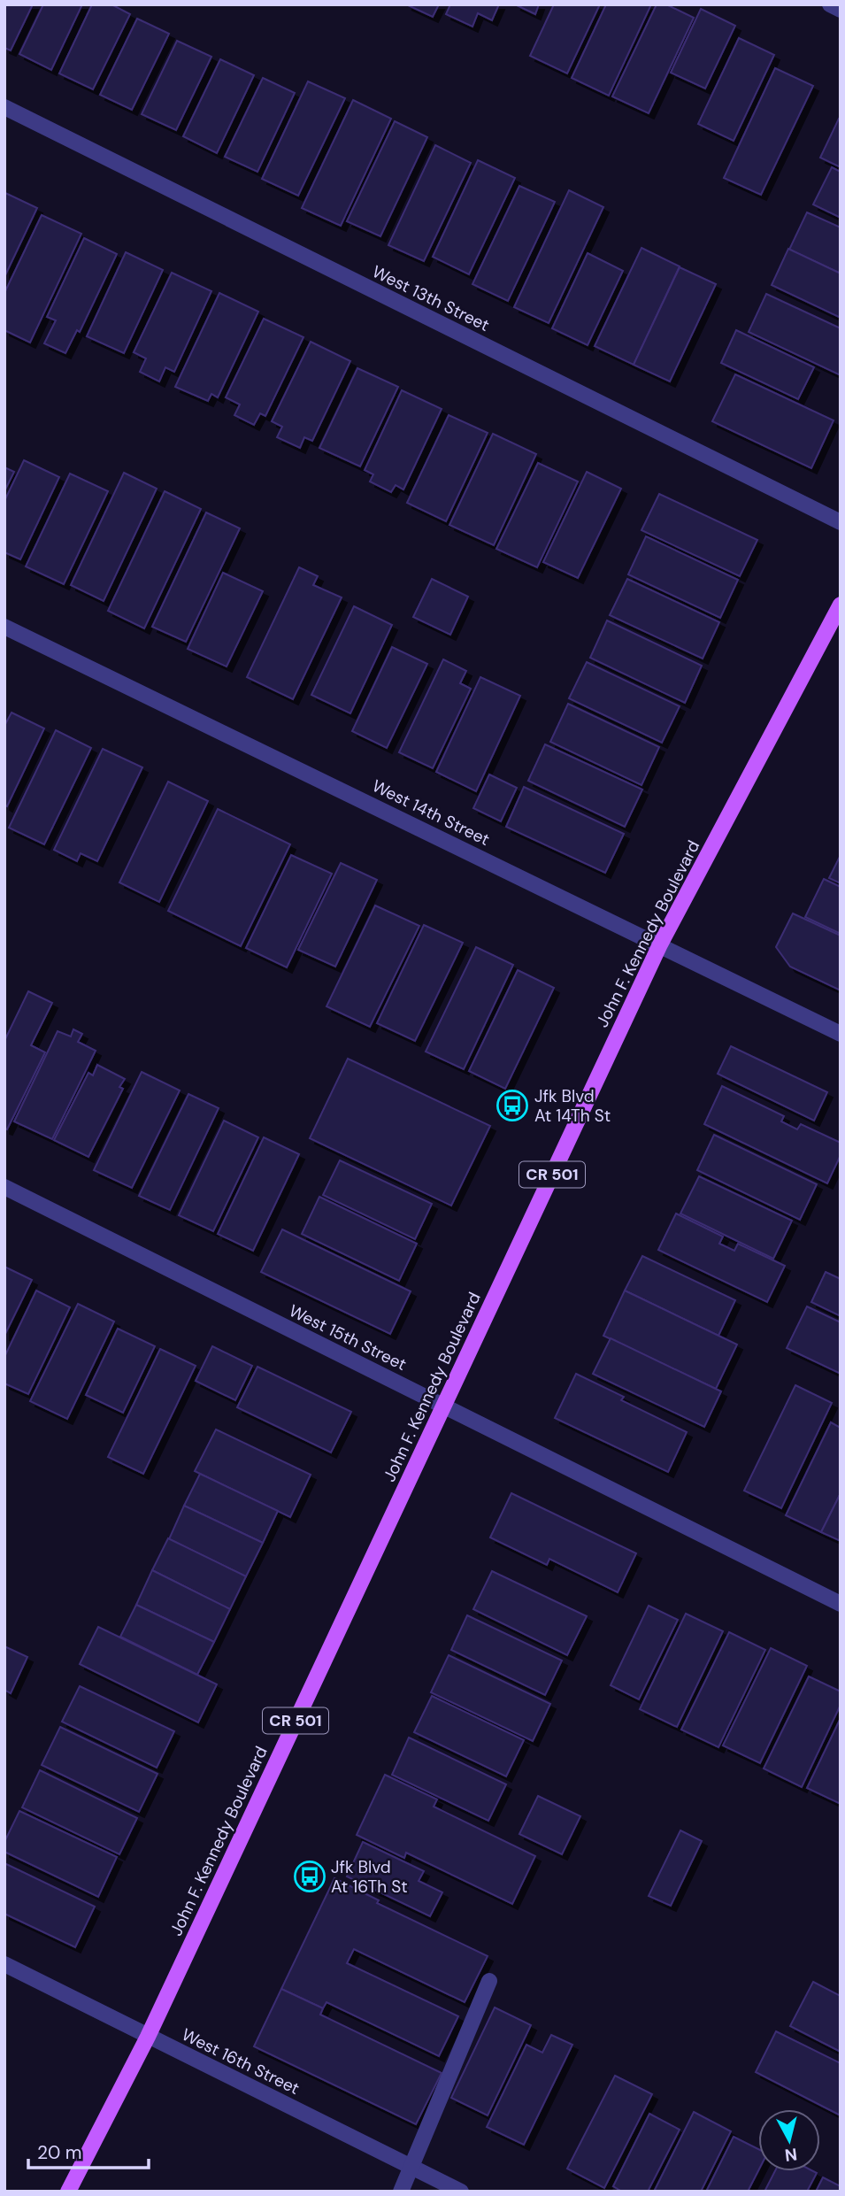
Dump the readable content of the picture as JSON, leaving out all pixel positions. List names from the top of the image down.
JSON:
{
  "streets": {
    "main road": ["John F. Kennedy Boulevard", "CR 501"],
    "street": [
      "West 13th Street",
      "West 14th Street",
      "West 15th Street",
      "West 16th Street"
    ]
  },
  "crossings": [
    ["West 14th Street", "John F. Kennedy Boulevard"],
    ["John F. Kennedy Boulevard", "West 15th Street"],
    ["John F. Kennedy Boulevard", "West 16th Street"]
  ],
  "places": {
    "bus stop": ["Jfk Blvd At 14Th St", "Jfk Blvd At 16Th St"]
  },
  "scale_bar": "20 m",
  "north": "bottom"
}
